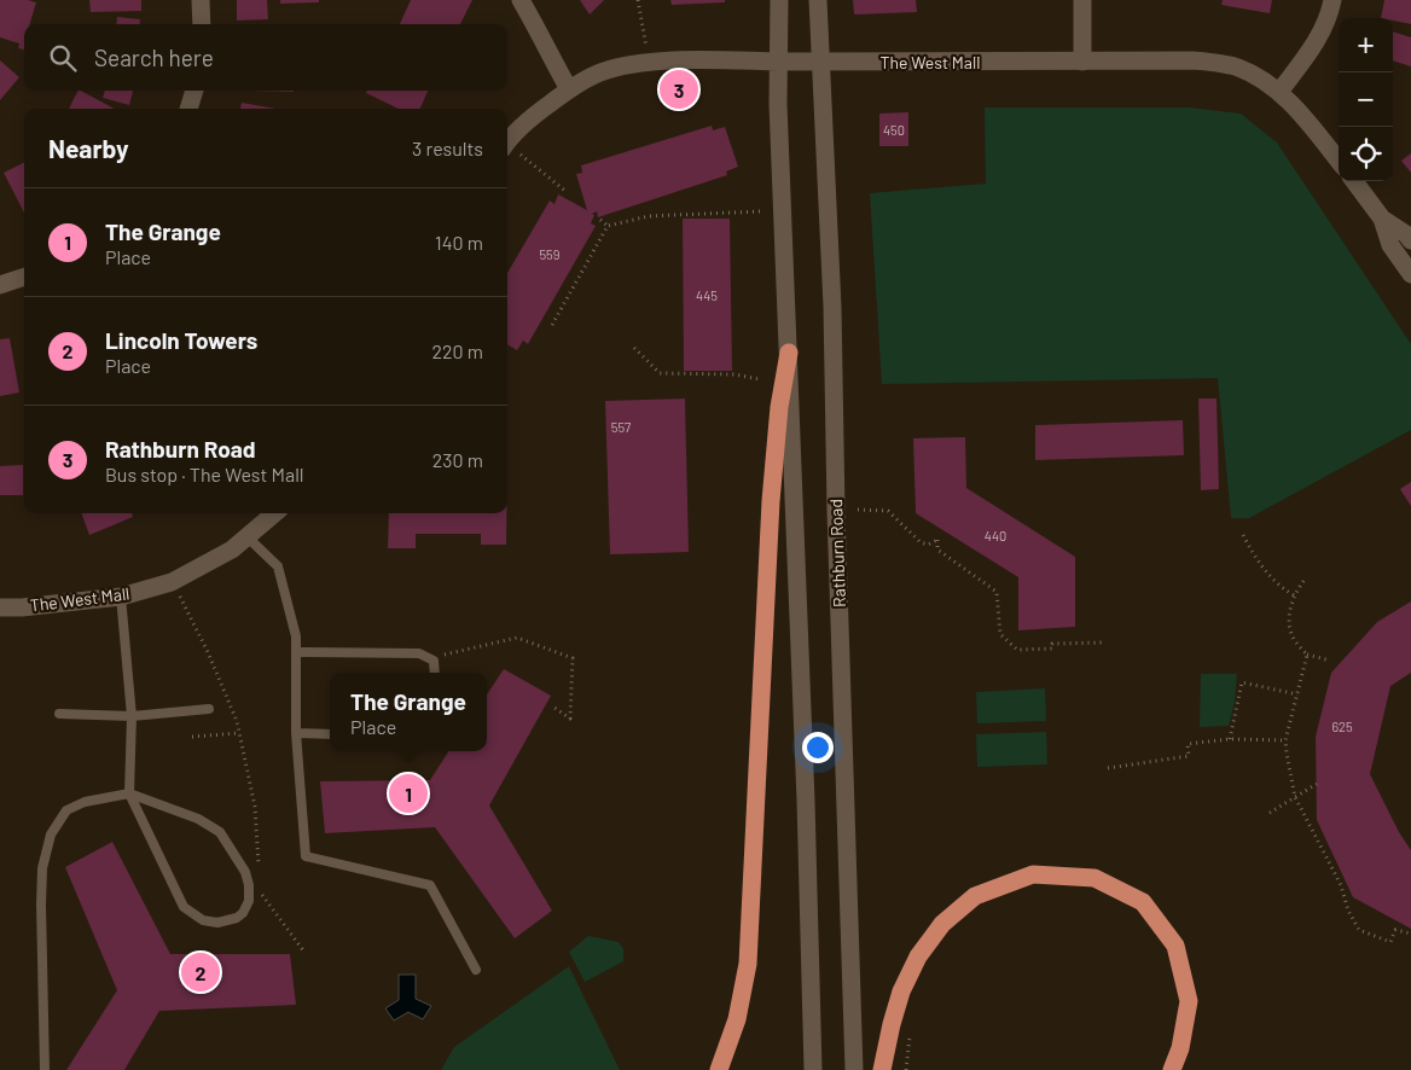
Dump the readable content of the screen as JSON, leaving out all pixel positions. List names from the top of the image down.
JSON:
{
  "streets": {
    "main road": ["The West Mall", "Rathburn Road"]
  },
  "crossings": [
    ["The West Mall", "Rathburn Road"]
  ],
  "house_numbers": [
    "450",
    "559",
    "445",
    "557",
    "440",
    "625"
  ],
  "page": {
    "map_buttons": ["+", "−"],
    "search": "Search here",
    "pins": ["3", "1", "2"],
    "heading": ["Nearby", "3 results"],
    "list": [
      {
        "mark": "1",
        "name": "The Grange",
        "note": "Place",
        "value": "140 m"
      },
      {
        "mark": "2",
        "name": "Lincoln Towers",
        "note": "Place",
        "value": "220 m"
      },
      {
        "mark": "3",
        "name": "Rathburn Road",
        "note": "Bus stop · The West Mall",
        "value": "230 m"
      }
    ],
    "popup": ["The Grange", "Place"]
  }
}
